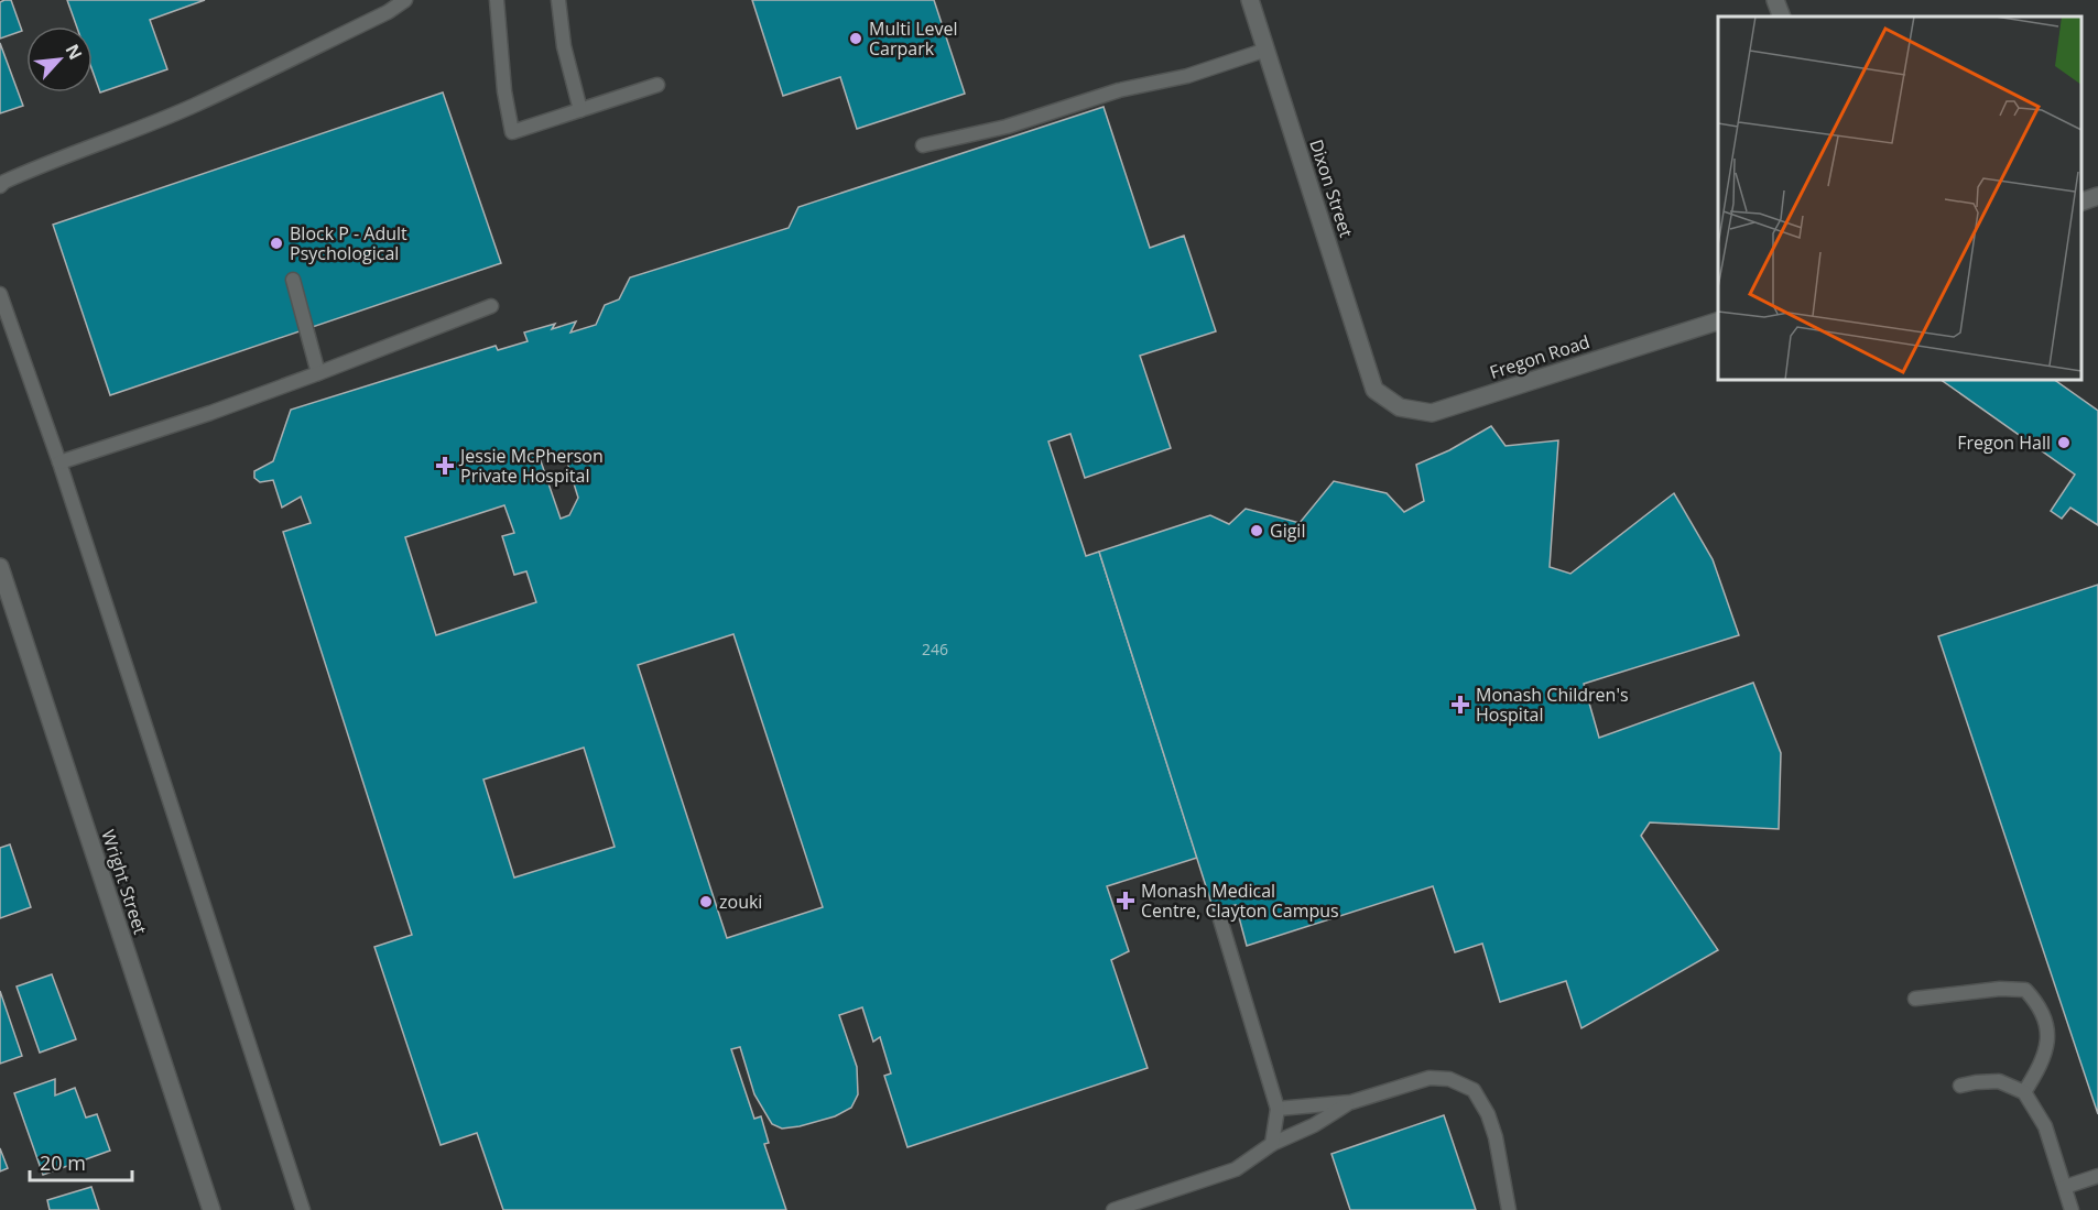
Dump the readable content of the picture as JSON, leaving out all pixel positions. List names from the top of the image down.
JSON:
{
  "streets": {
    "street": ["Dixon Street", "Fregon Road", "Wright Street"]
  },
  "crossings": [
    ["Dixon Street", "Fregon Road"]
  ],
  "places": {
    "other": [
      "Multi Level Carpark",
      "Block P - Adult Psychological",
      "Fregon Hall",
      "Gigil",
      "zouki"
    ],
    "health": ["Jessie McPherson Private Hospital", "Monash Children's Hospital", "Monash Medical Centre, Clayton Campus"]
  },
  "house_numbers": ["246"],
  "scale_bar": "20 m",
  "north": "top right"
}
